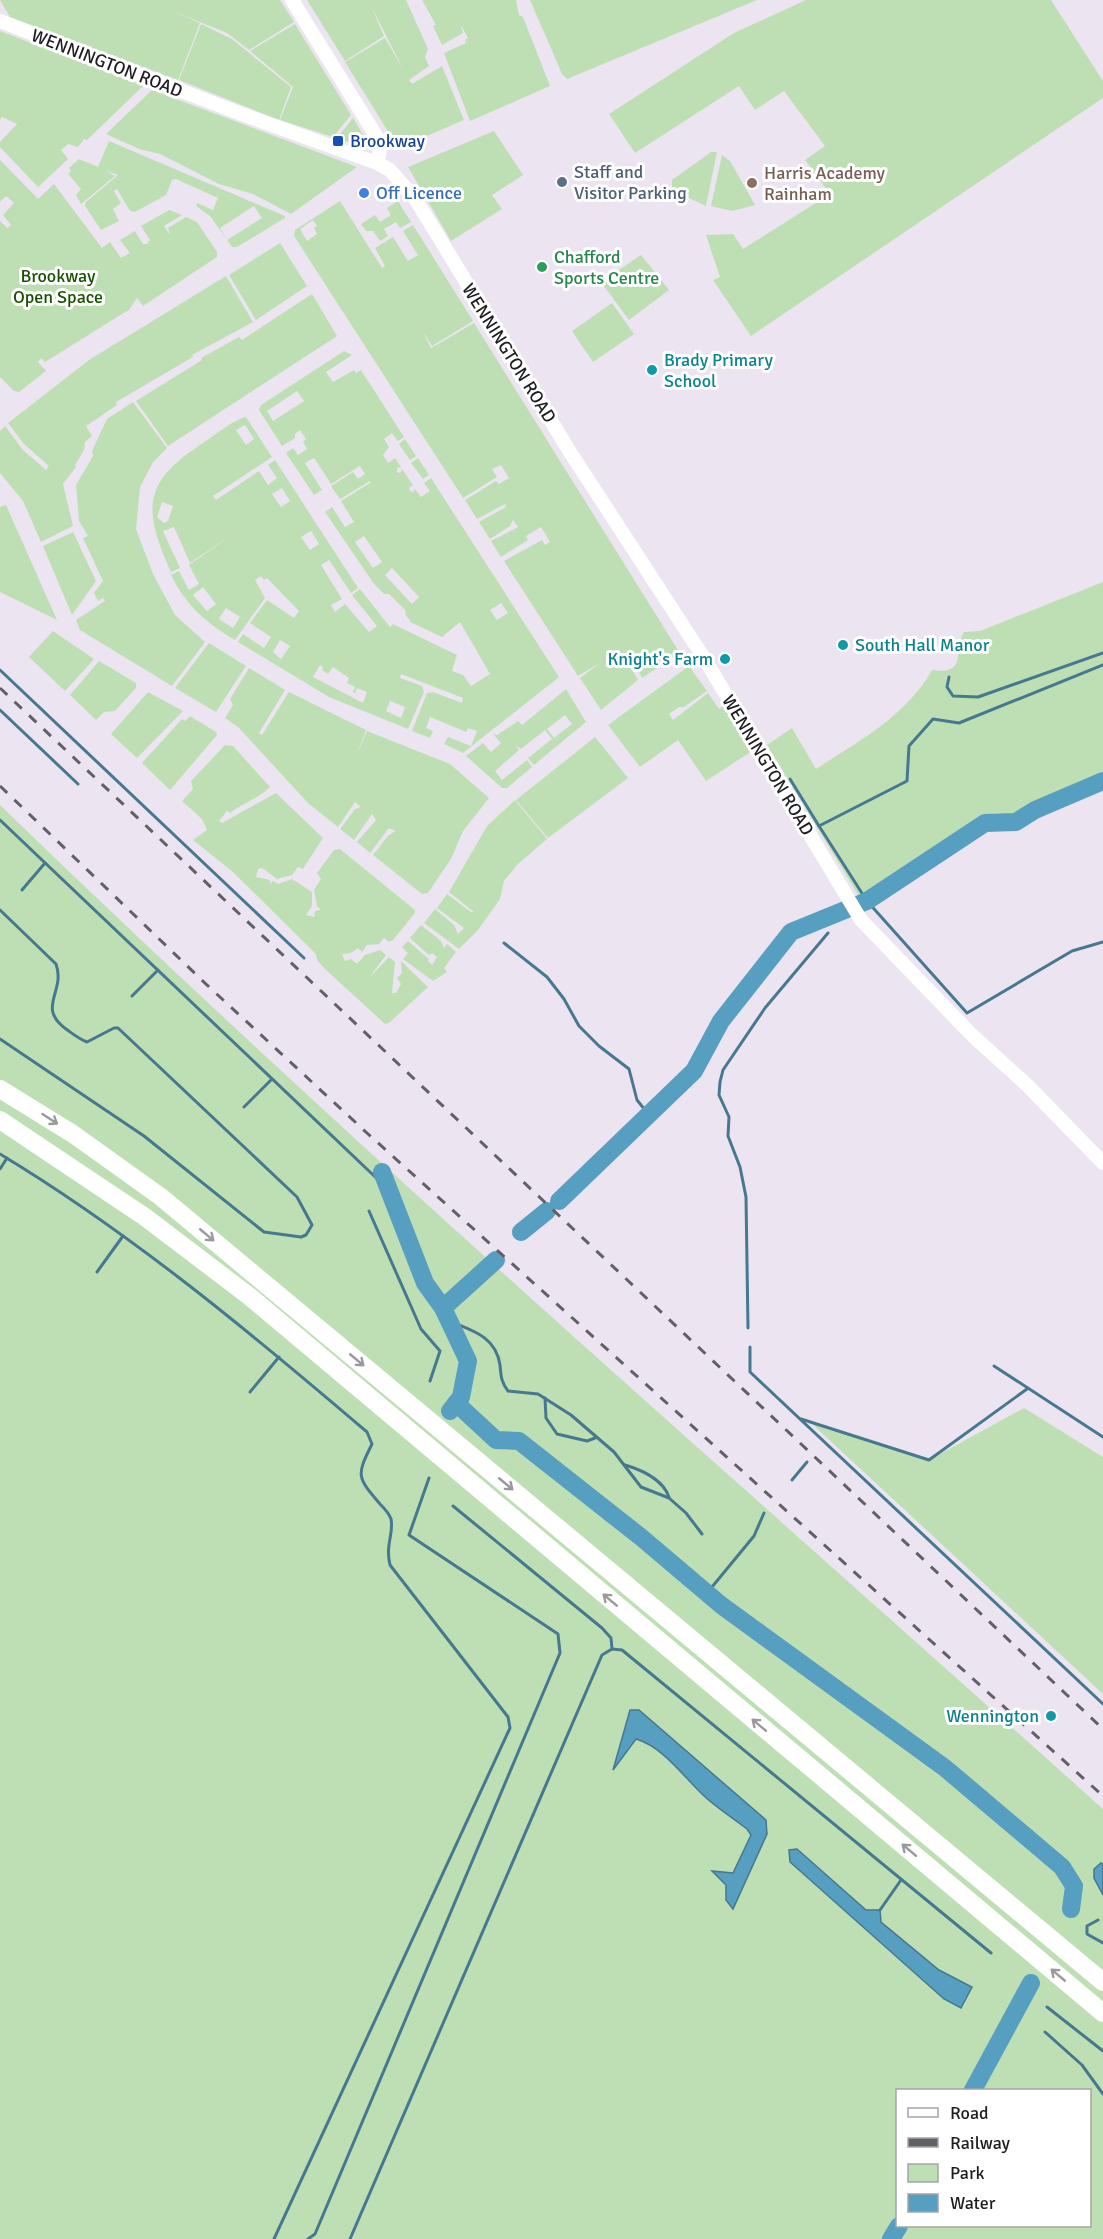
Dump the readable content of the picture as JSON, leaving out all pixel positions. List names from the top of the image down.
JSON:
{
  "streets": {
    "main road": ["WENNINGTON ROAD"]
  },
  "parks": ["Brookway Open Space"],
  "places": {
    "transit": ["Brookway"],
    "other": [
      "Staff and Visitor Parking",
      "Harris Academy Rainham",
      "Off Licence",
      "Chafford Sports Centre",
      "Brady Primary School",
      "South Hall Manor",
      "Knight's Farm",
      "Wennington"
    ]
  },
  "legend": [
    "Road",
    "Railway",
    "Park",
    "Water"
  ]
}
